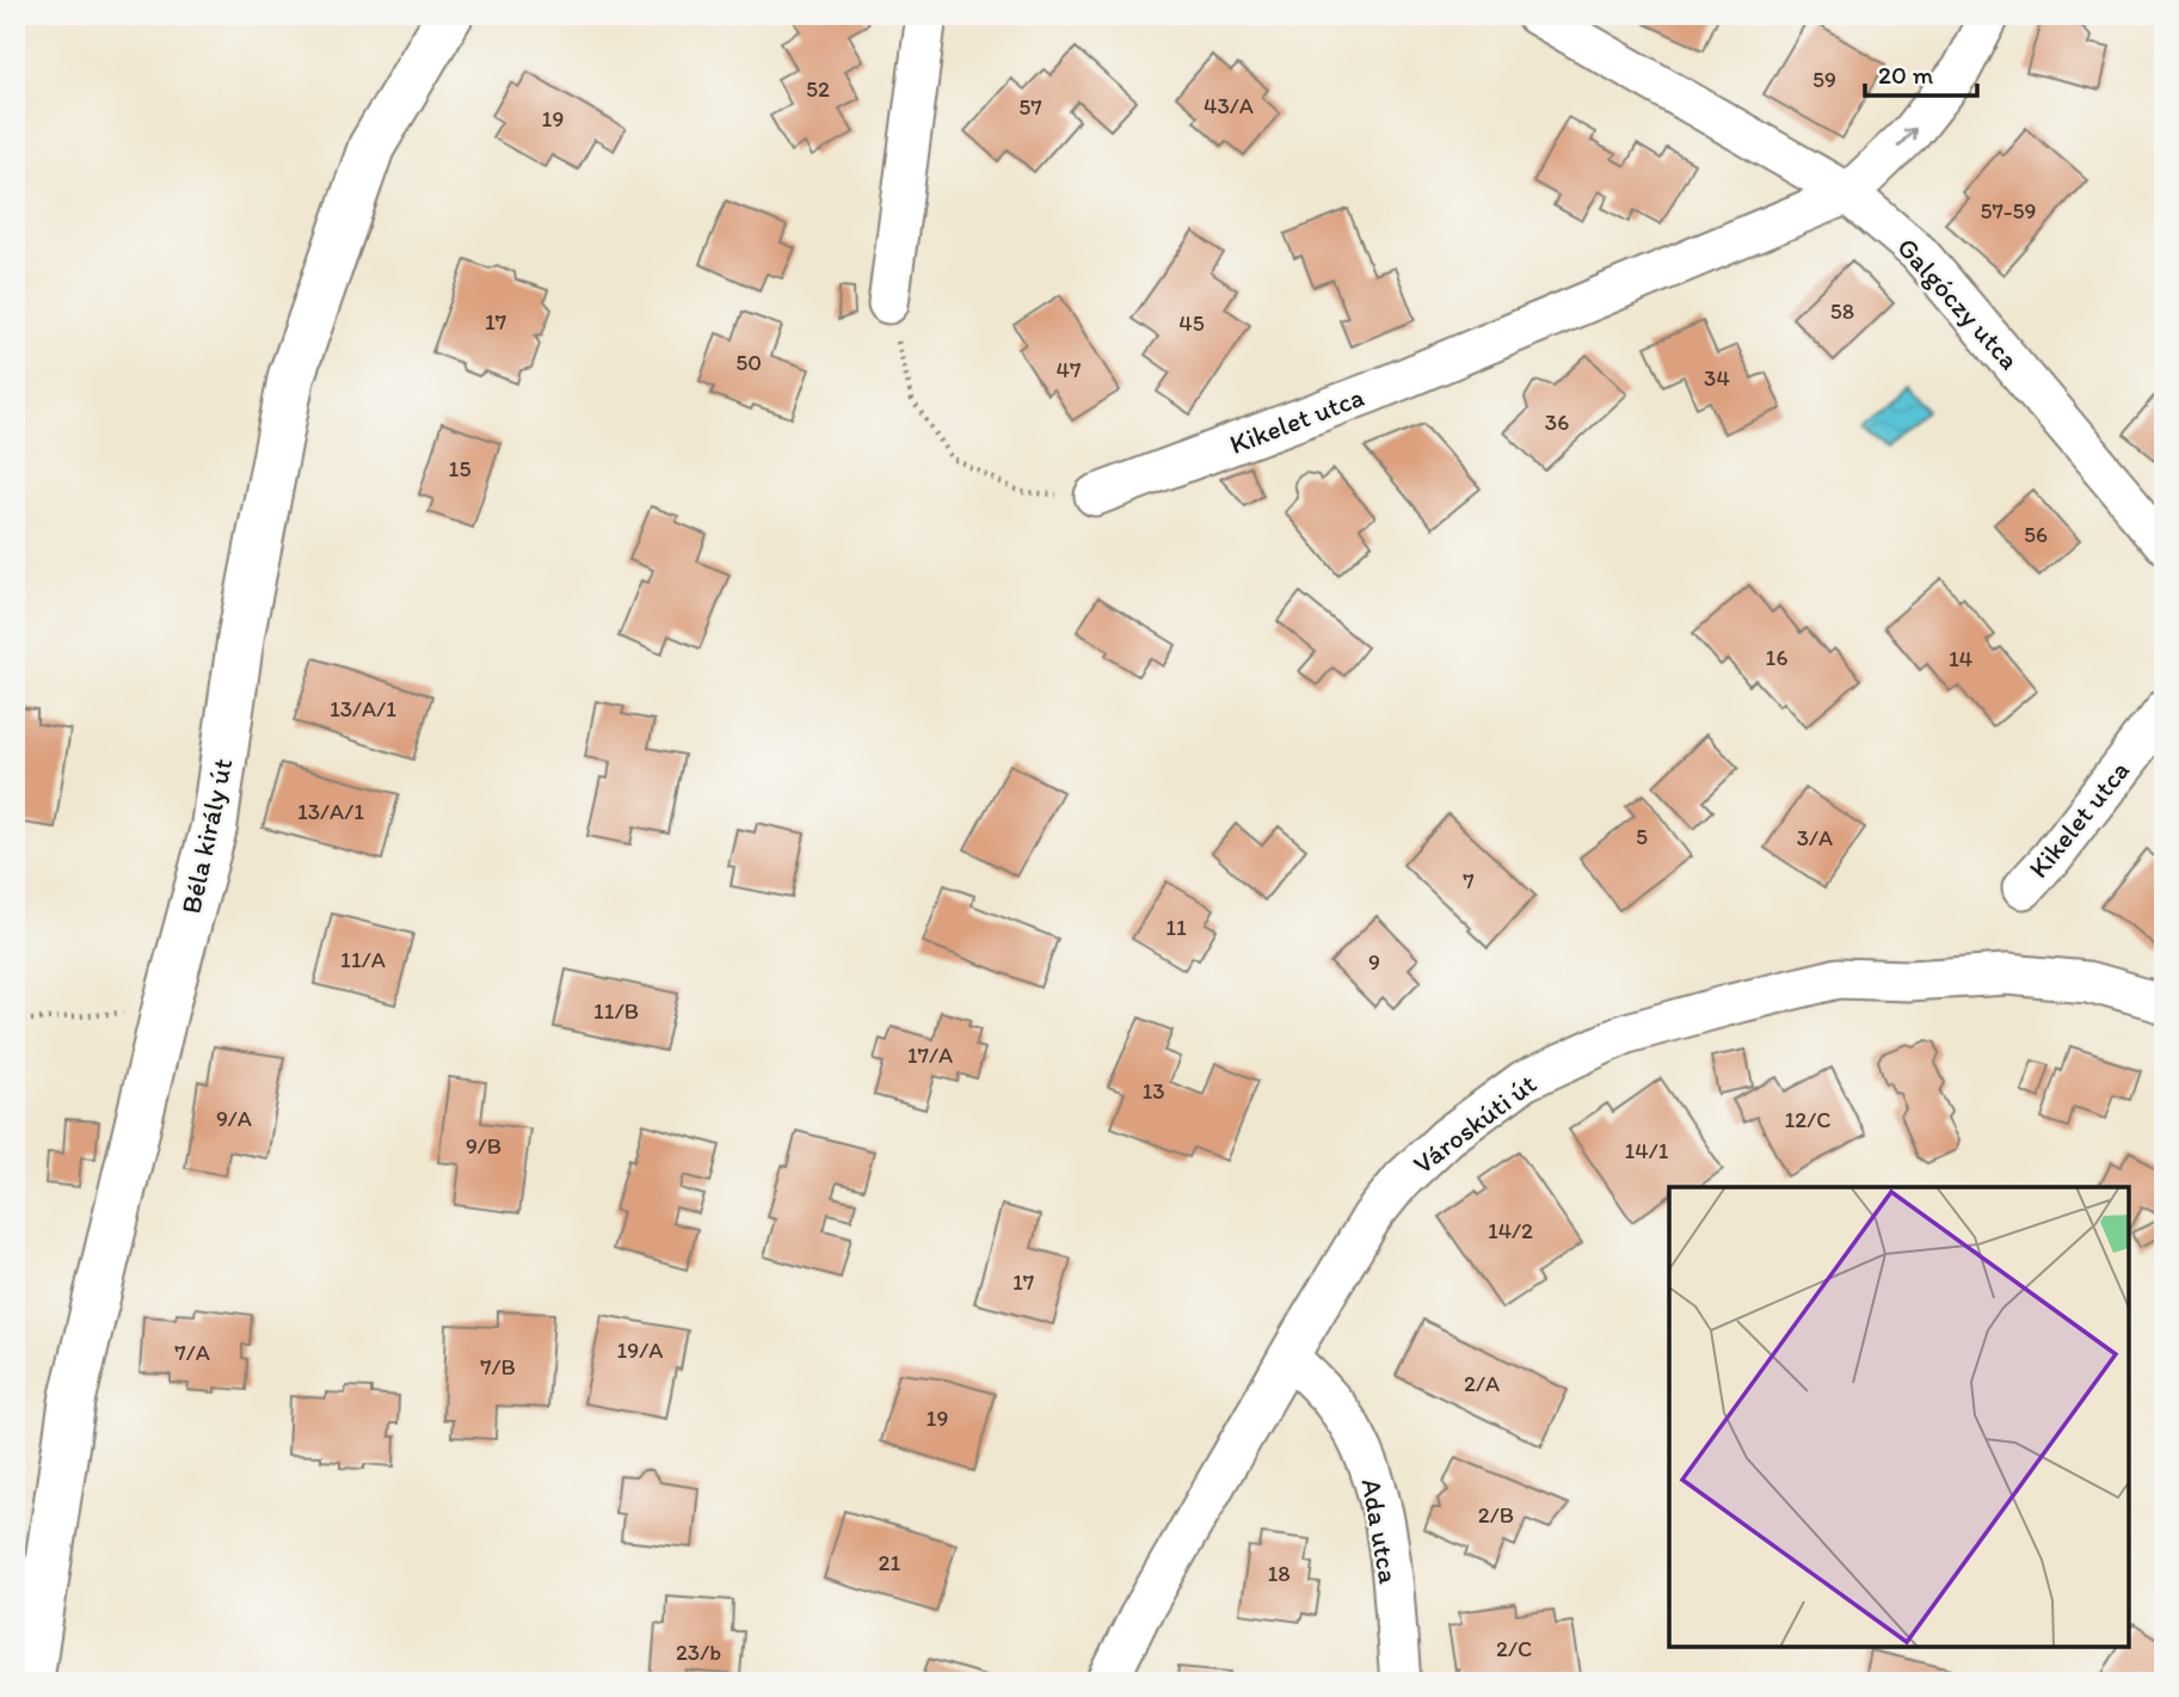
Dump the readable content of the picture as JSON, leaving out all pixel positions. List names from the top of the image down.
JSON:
{
  "streets": {
    "street": [
      "Galgóczy utca",
      "Kikelet utca",
      "Béla király út",
      "Városkúti út",
      "Ada utca"
    ]
  },
  "crossings": [
    ["Galgóczy utca", "Kikelet utca"],
    ["Városkúti út", "Ada utca"]
  ],
  "house_numbers": [
    "59",
    "52",
    "43/A",
    "57",
    "19",
    "57-59",
    "58",
    "17",
    "45",
    "50",
    "47",
    "34",
    "36",
    "15",
    "56",
    "16",
    "14",
    "13/A/1",
    "13/A/1",
    "5",
    "3/A",
    "7",
    "11",
    "11/A",
    "9",
    "11/B",
    "17/A",
    "13",
    "9/A",
    "12/C",
    "9/B",
    "14/1",
    "14/2",
    "17",
    "19/A",
    "7/A",
    "7/B",
    "2/A",
    "19",
    "2/B",
    "21",
    "18",
    "2/C",
    "23/b"
  ],
  "scale_bar": "20 m"
}
